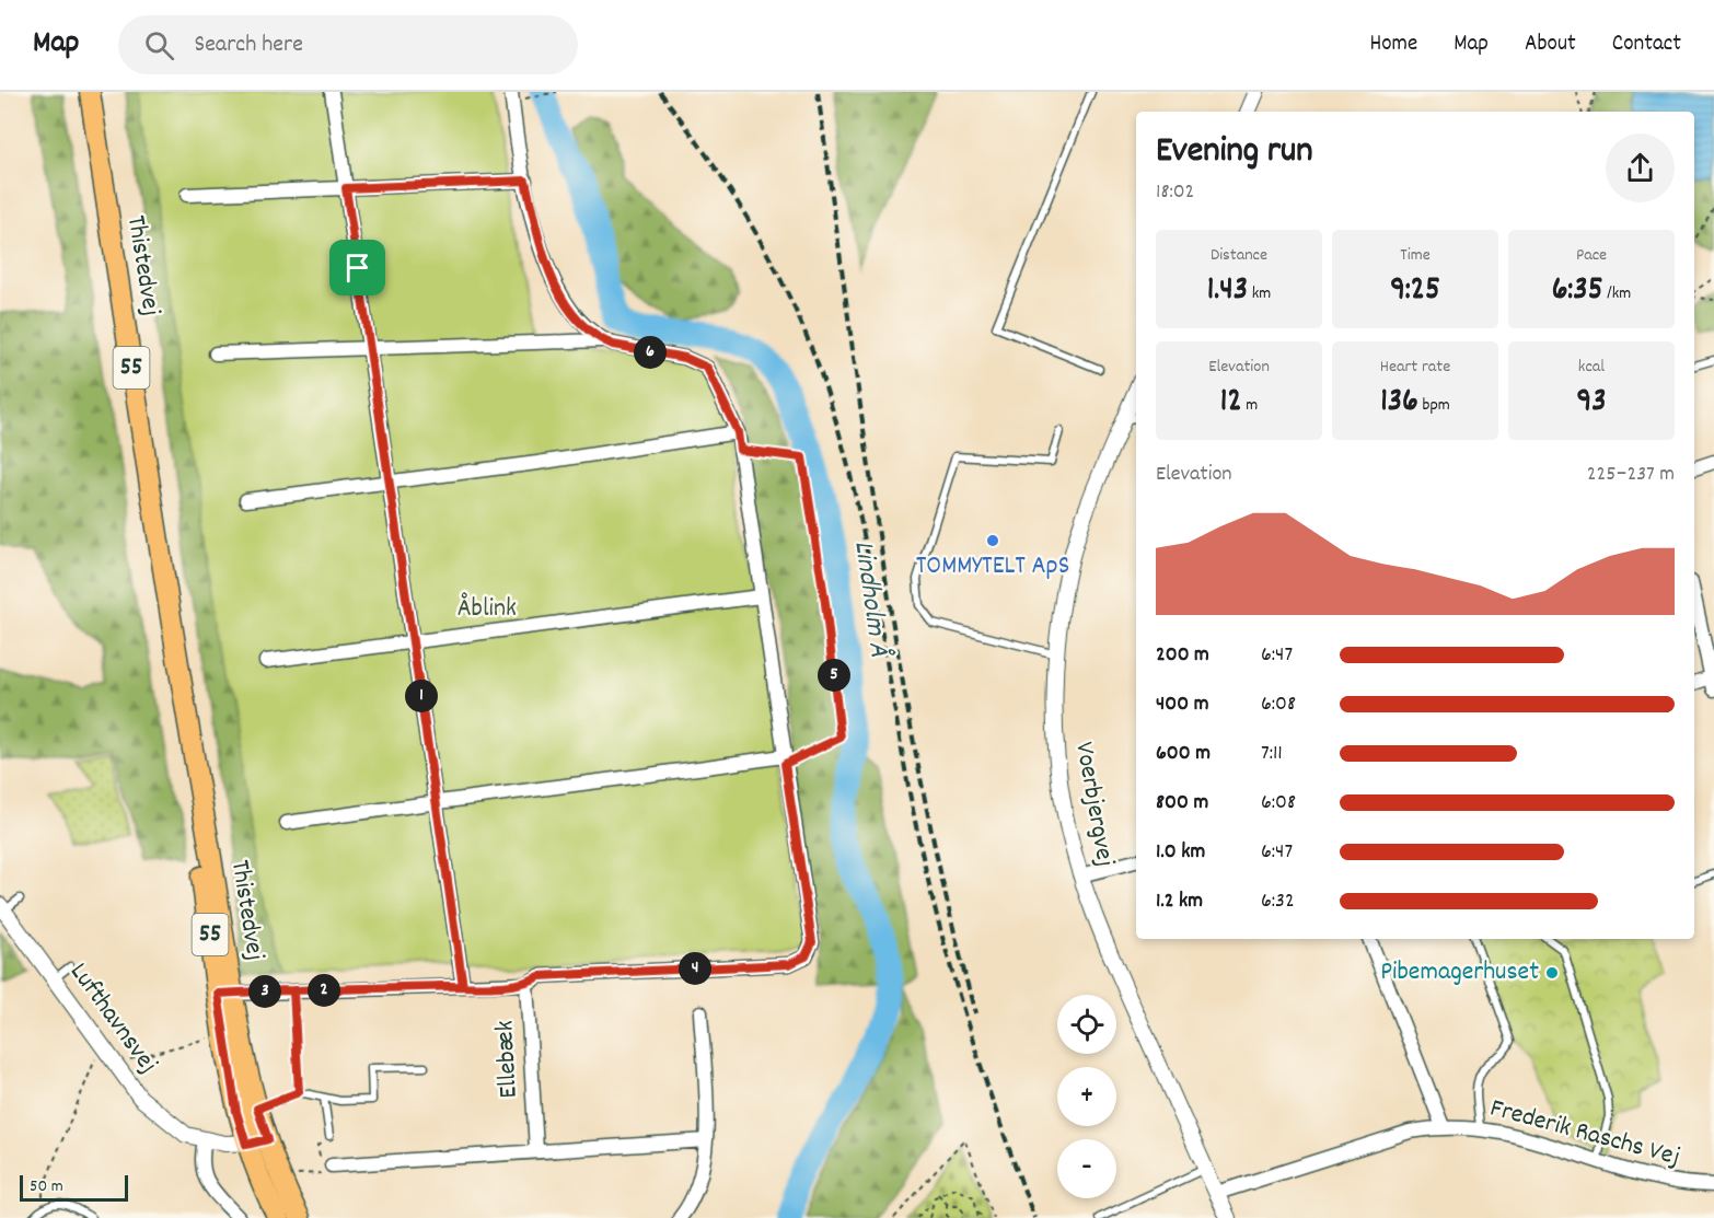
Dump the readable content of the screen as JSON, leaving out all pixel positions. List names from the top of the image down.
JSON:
{
  "streets": {
    "main road": ["Thistedvej", "55"],
    "street": [
      "Voerbjergvej",
      "Lufthavnsvej",
      "Ellebæk",
      "Frederik Raschs Vej"
    ]
  },
  "crossings": [
    ["Thistedvej", "Lufthavnsvej"],
    ["Thistedvej", "Ellebæk"],
    ["Voerbjergvej", "Frederik Raschs Vej"]
  ],
  "water": ["Lindholm Å"],
  "parks": ["Åblink"],
  "places": ["TOMMYTELT ApS", "Pibemagerhuset"],
  "scale_bar": "50 m",
  "page": {
    "header": "Map",
    "search": "Search here",
    "nav": [
      "Home",
      "Map",
      "About",
      "Contact"
    ],
    "heading": ["Evening run", "18:02"],
    "stats": [
      ["Distance", "1.43 km"],
      ["Time", "9:25"],
      ["Pace", "6:35 /km"],
      ["Elevation", "12 m"],
      ["Heart rate", "136 bpm"],
      ["kcal", "93"]
    ],
    "pins": [
      "6",
      "5",
      "1",
      "4",
      "2",
      "3"
    ],
    "chart": ["Elevation", "225–237 m"],
    "list": [
      {
        "name": "200 m",
        "note": "6:47"
      },
      {
        "name": "400 m",
        "note": "6:08"
      },
      {
        "name": "600 m",
        "note": "7:11"
      },
      {
        "name": "800 m",
        "note": "6:08"
      },
      {
        "name": "1.0 km",
        "note": "6:47"
      },
      {
        "name": "1.2 km",
        "note": "6:32"
      }
    ],
    "map_buttons": ["+", "−"],
    "scale": "50 m"
  }
}
